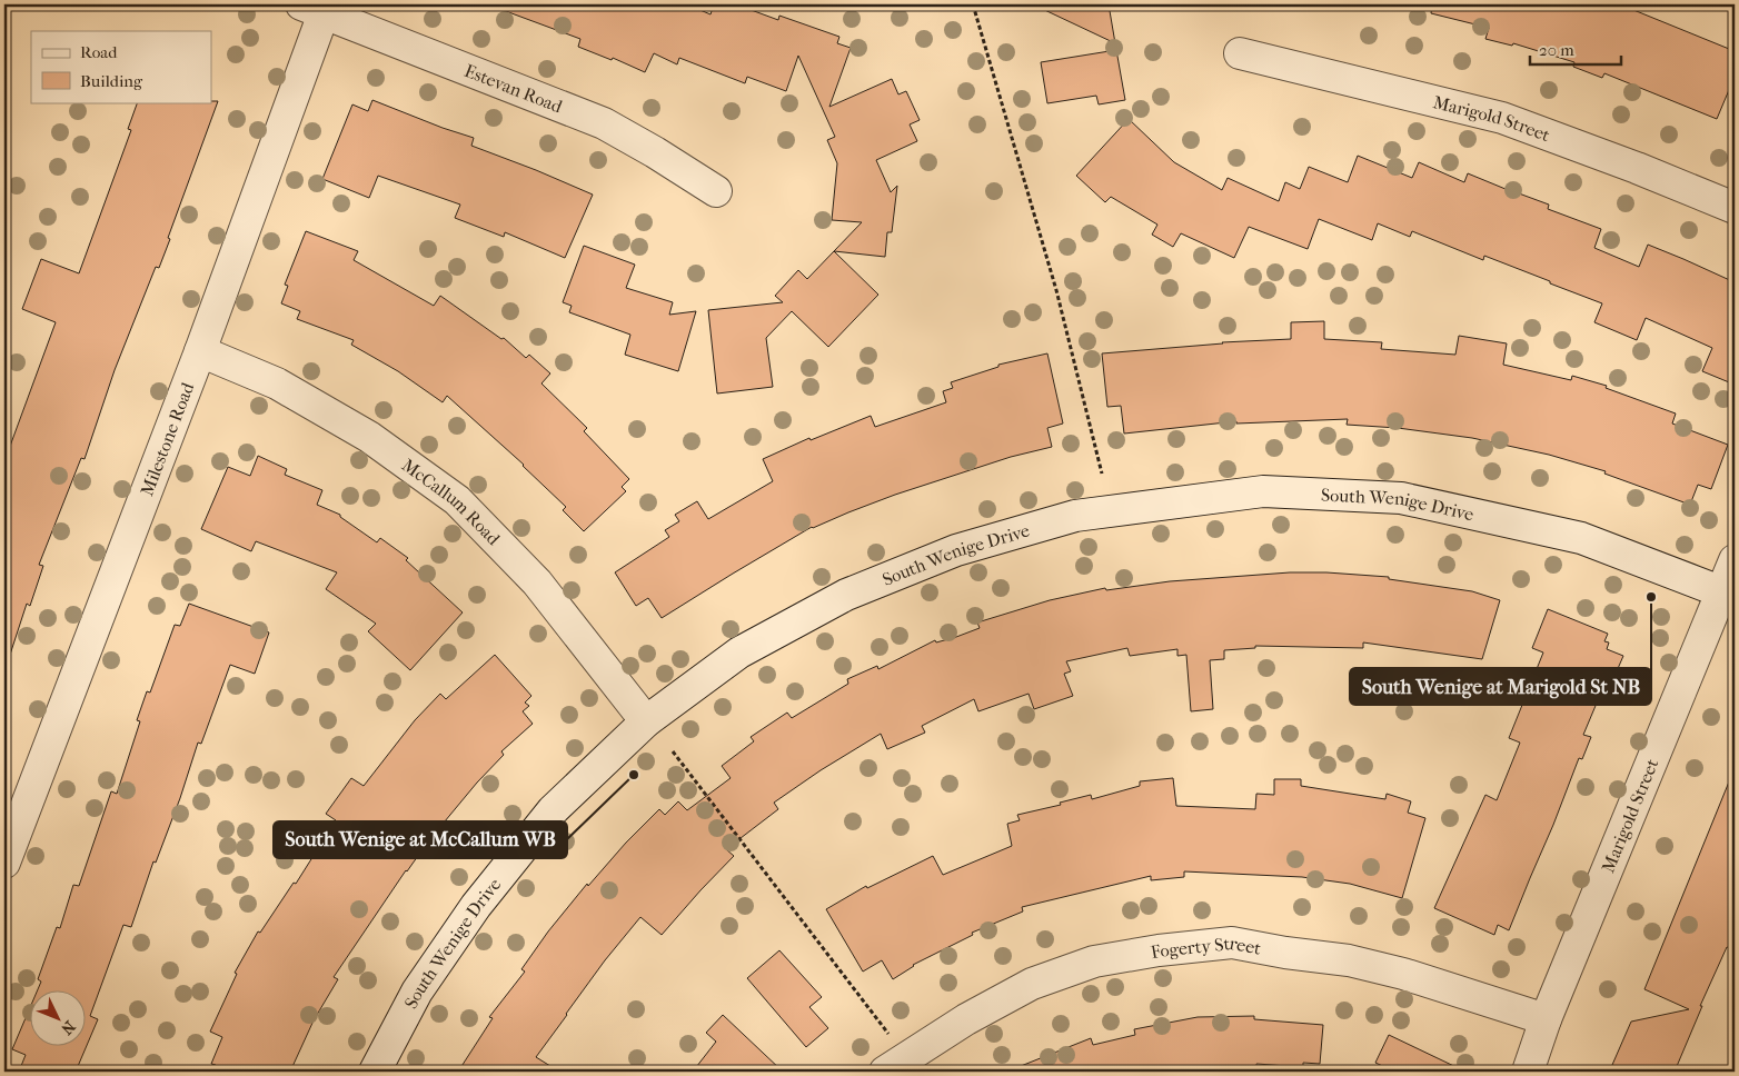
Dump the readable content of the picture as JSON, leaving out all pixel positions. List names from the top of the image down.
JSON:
{
  "streets": {
    "street": [
      "Estevan Road",
      "Marigold Street",
      "Milestone Road",
      "McCallum Road",
      "South Wenige Drive",
      "Fogerty Street"
    ]
  },
  "crossings": [
    ["Estevan Road", "Milestone Road"],
    ["Marigold Street", "South Wenige Drive"],
    ["Marigold Street", "Fogerty Street"],
    ["Milestone Road", "McCallum Road"],
    ["McCallum Road", "South Wenige Drive"]
  ],
  "places": ["South Wenige at Marigold St NB", "South Wenige at McCallum WB"],
  "legend": ["Road", "Building"],
  "scale_bar": "20 m",
  "north": "bottom right"
}
